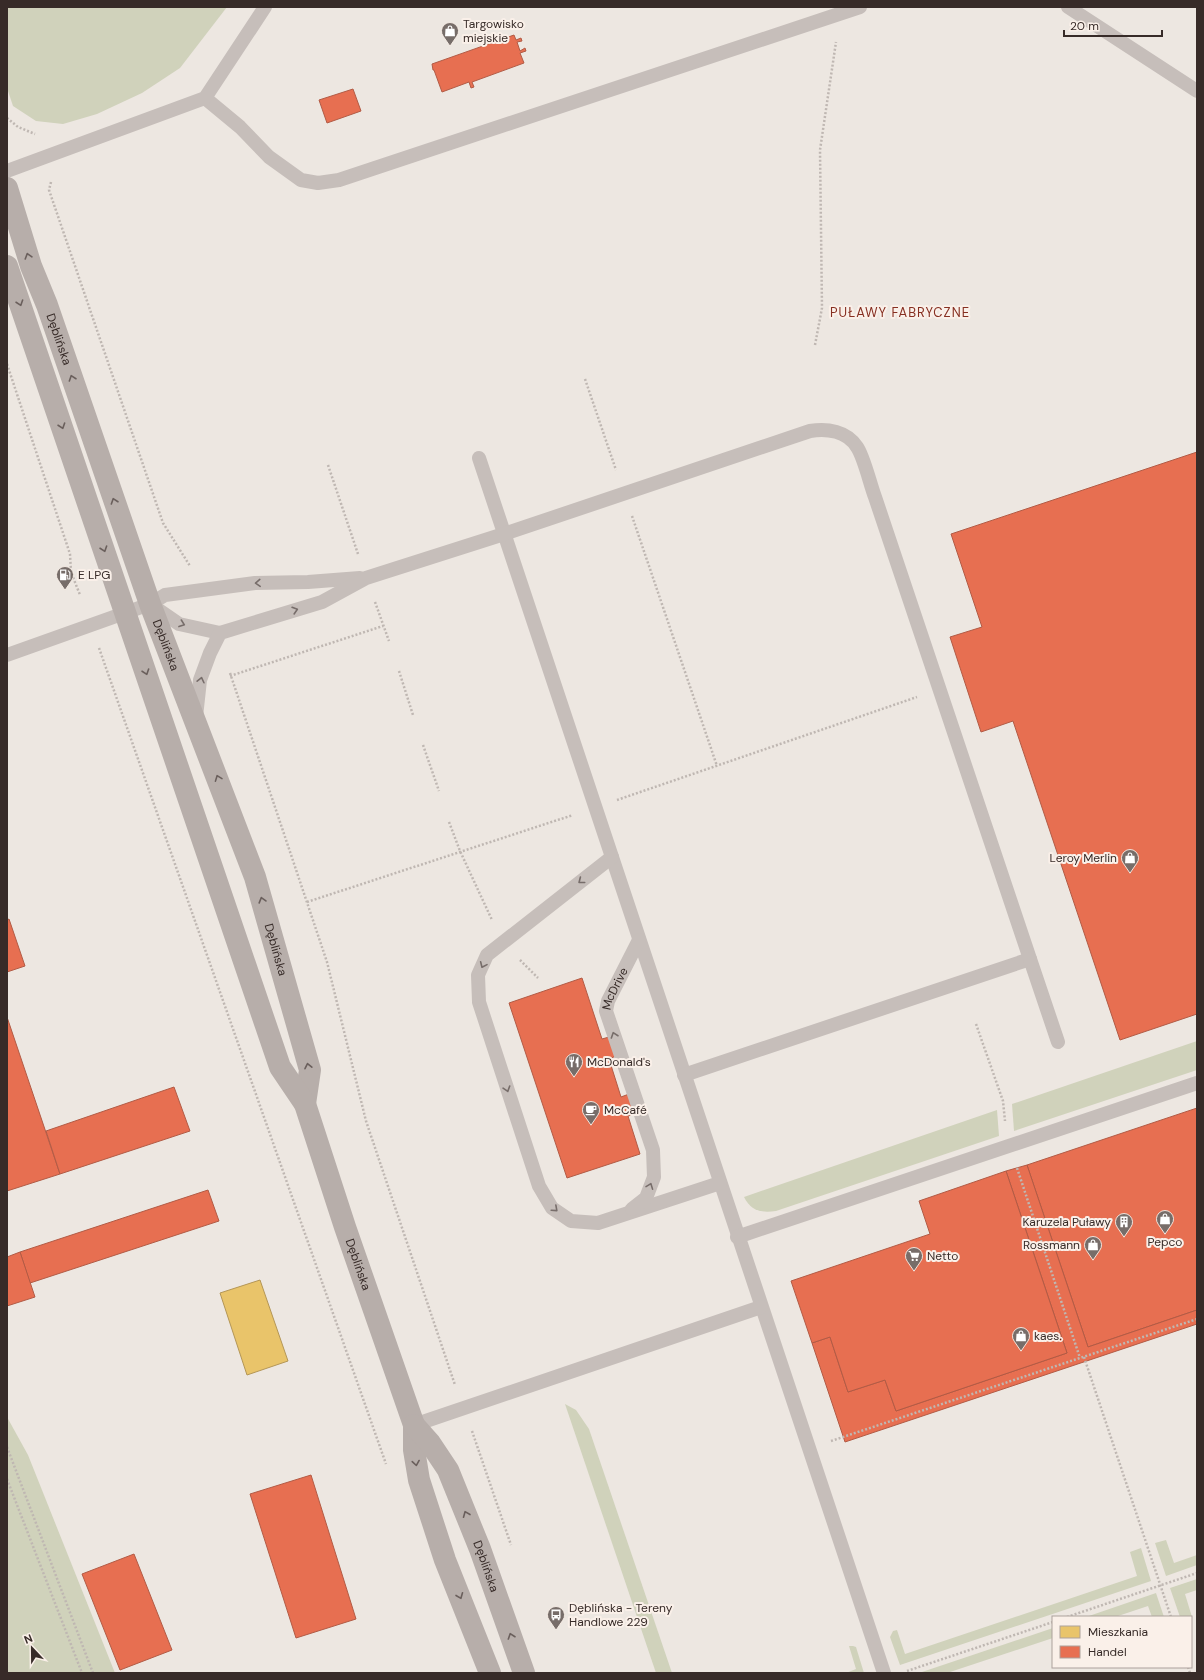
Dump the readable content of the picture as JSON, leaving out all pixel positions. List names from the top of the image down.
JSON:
{
  "streets": {
    "main road": ["Dęblińska"],
    "lane": ["McDrive"]
  },
  "districts": ["PUŁAWY FABRYCZNE"],
  "places": {
    "shop": [
      "Targowisko miejskie",
      "Leroy Merlin",
      "Pepco",
      "Rossmann",
      "kaes."
    ],
    "fuel station": ["E LPG"],
    "restaurant": ["McDonald's"],
    "cafe": ["McCafé"],
    "building": ["Karuzela Puławy"],
    "supermarket": ["Netto"],
    "bus stop": ["Dęblińska - Tereny Handlowe 229"]
  },
  "legend": ["Mieszkania", "Handel"],
  "scale_bar": "20 m",
  "north": "top"
}
